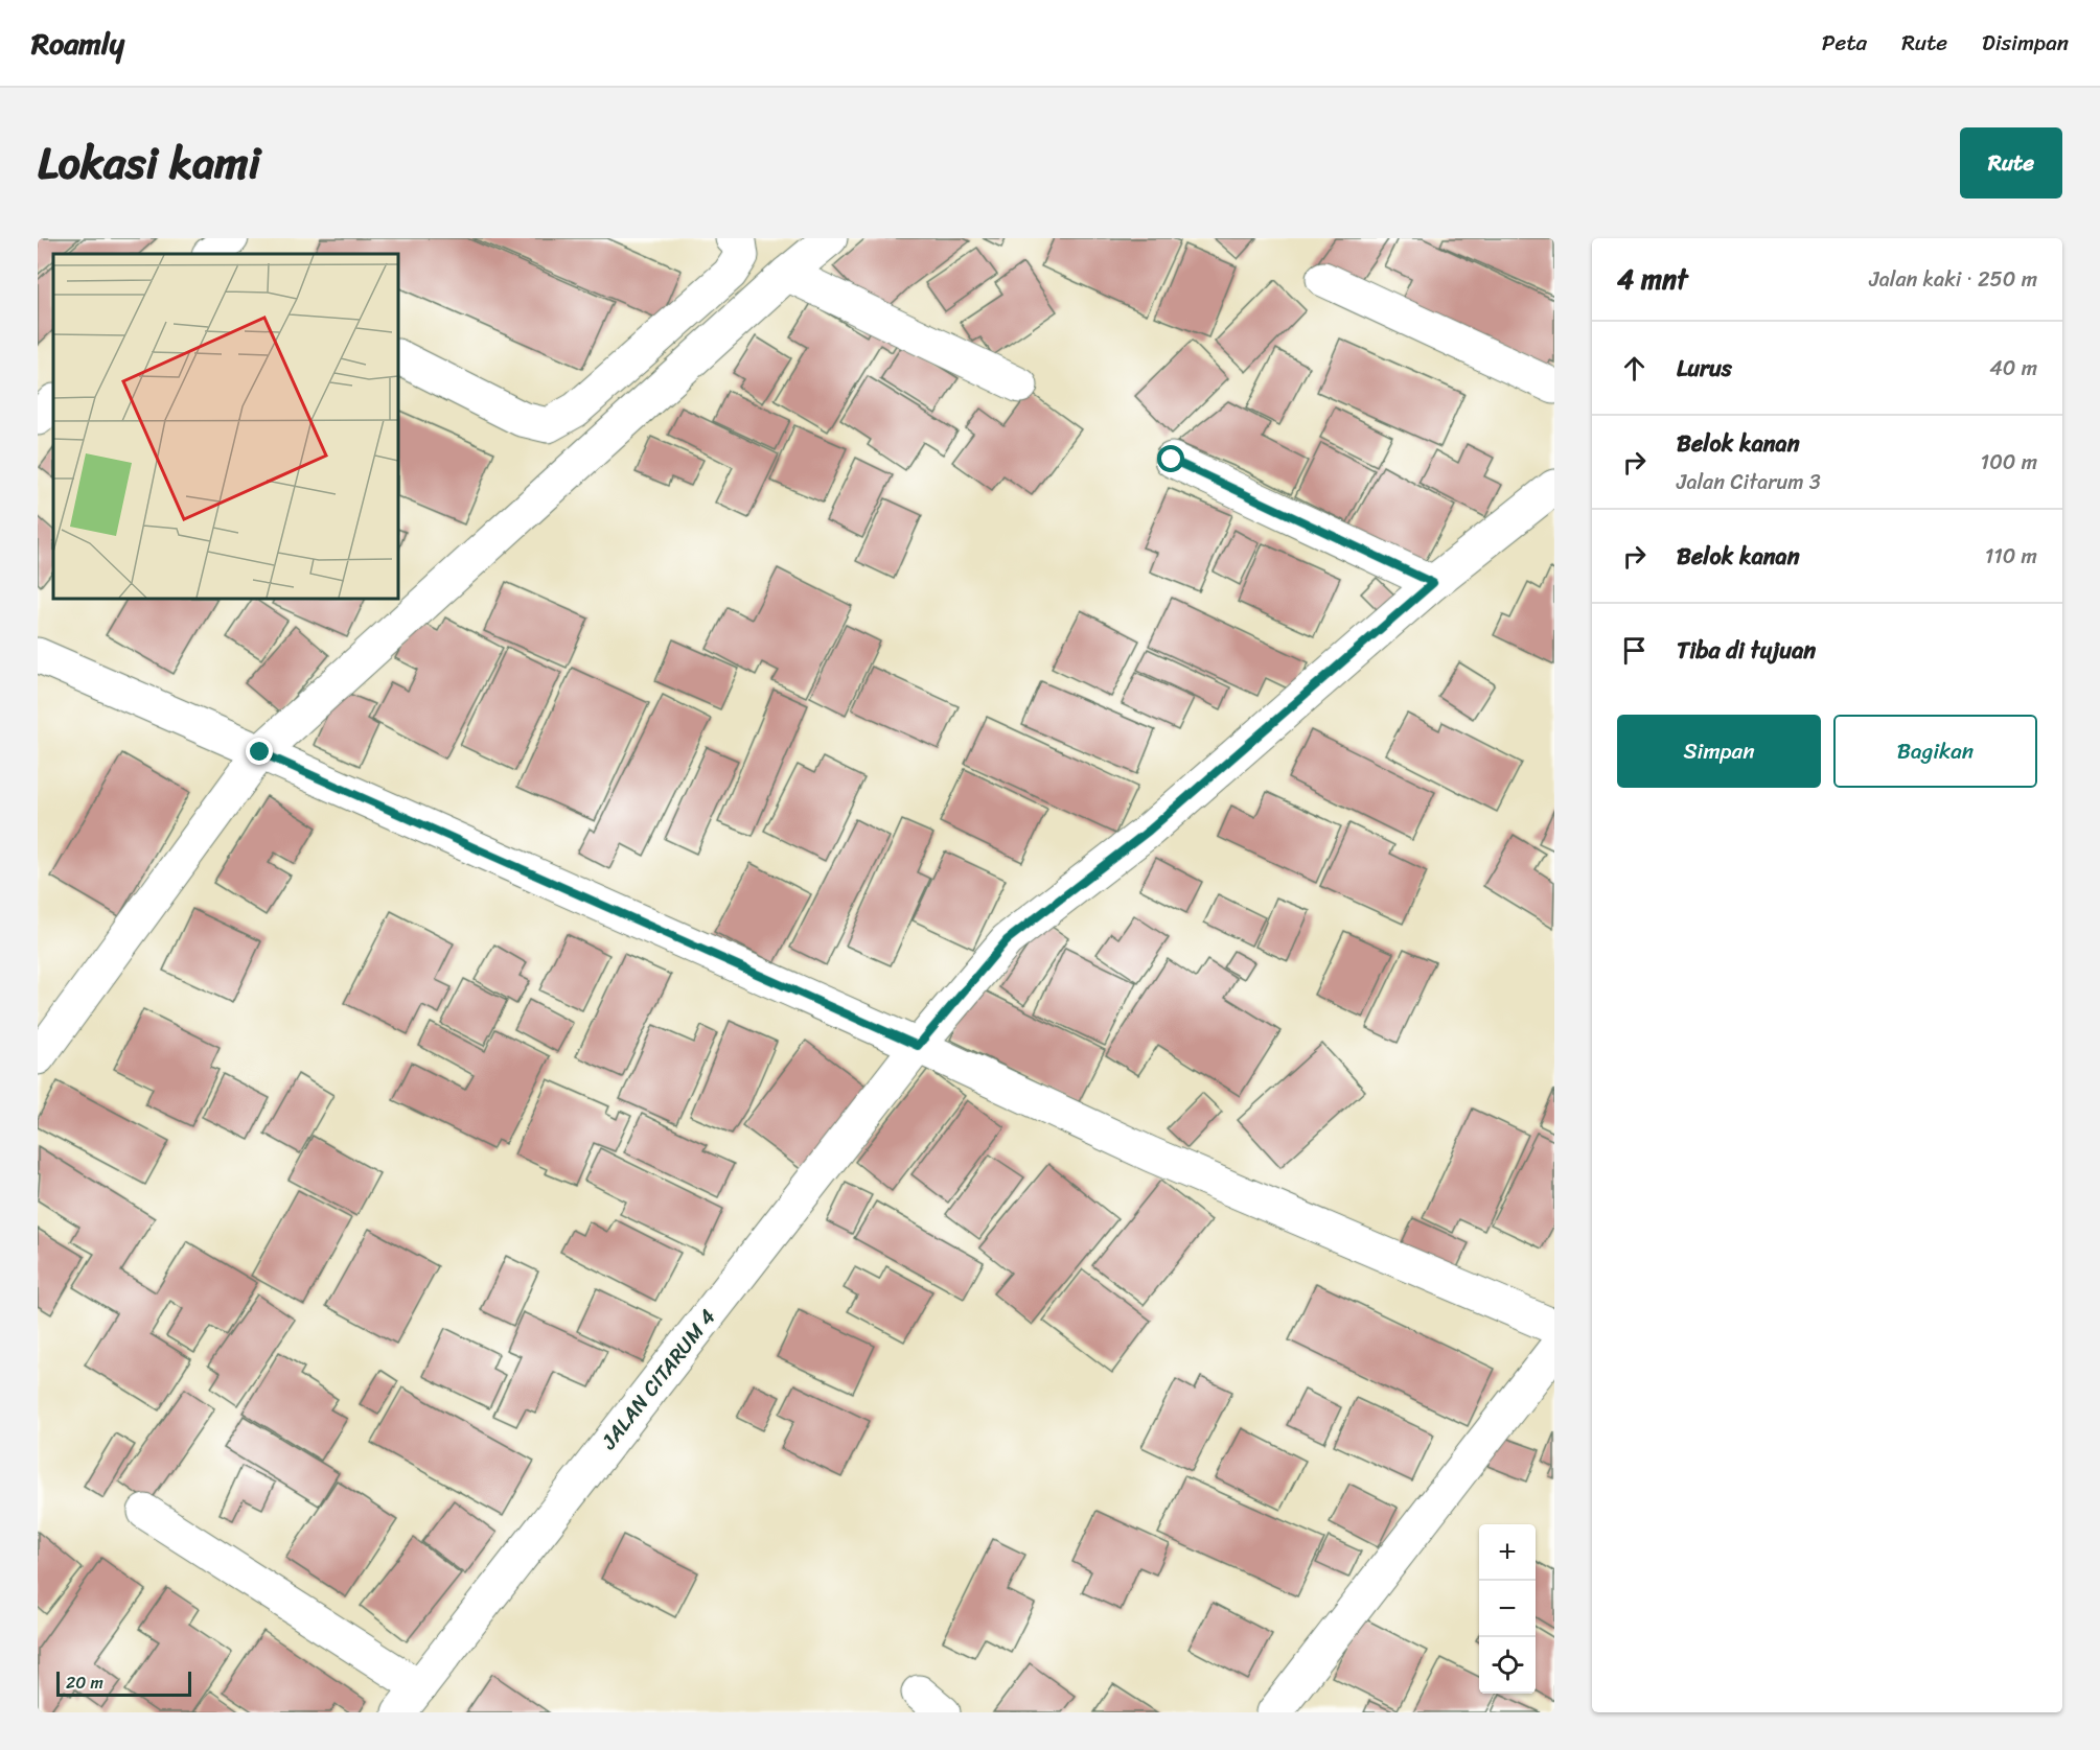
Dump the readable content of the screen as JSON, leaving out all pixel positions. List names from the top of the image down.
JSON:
{
  "streets": {
    "street": ["JALAN CITARUM 4"]
  },
  "scale_bar": "20 m",
  "page": {
    "header": "Roamly",
    "nav": ["Peta", "Rute", "Disimpan"],
    "title": "Lokasi kami",
    "buttons": [
      "Rute",
      ["Simpan", "Bagikan"]
    ],
    "heading": ["4 mnt", "Jalan kaki · 250 m"],
    "list": [
      ["Lurus", "40 m"],
      ["Belok kanan", "Jalan Citarum 3", "100 m"],
      ["Belok kanan", "110 m"],
      "Tiba di tujuan"
    ],
    "map_buttons": ["+", "−"],
    "scale": "20 m"
  }
}
